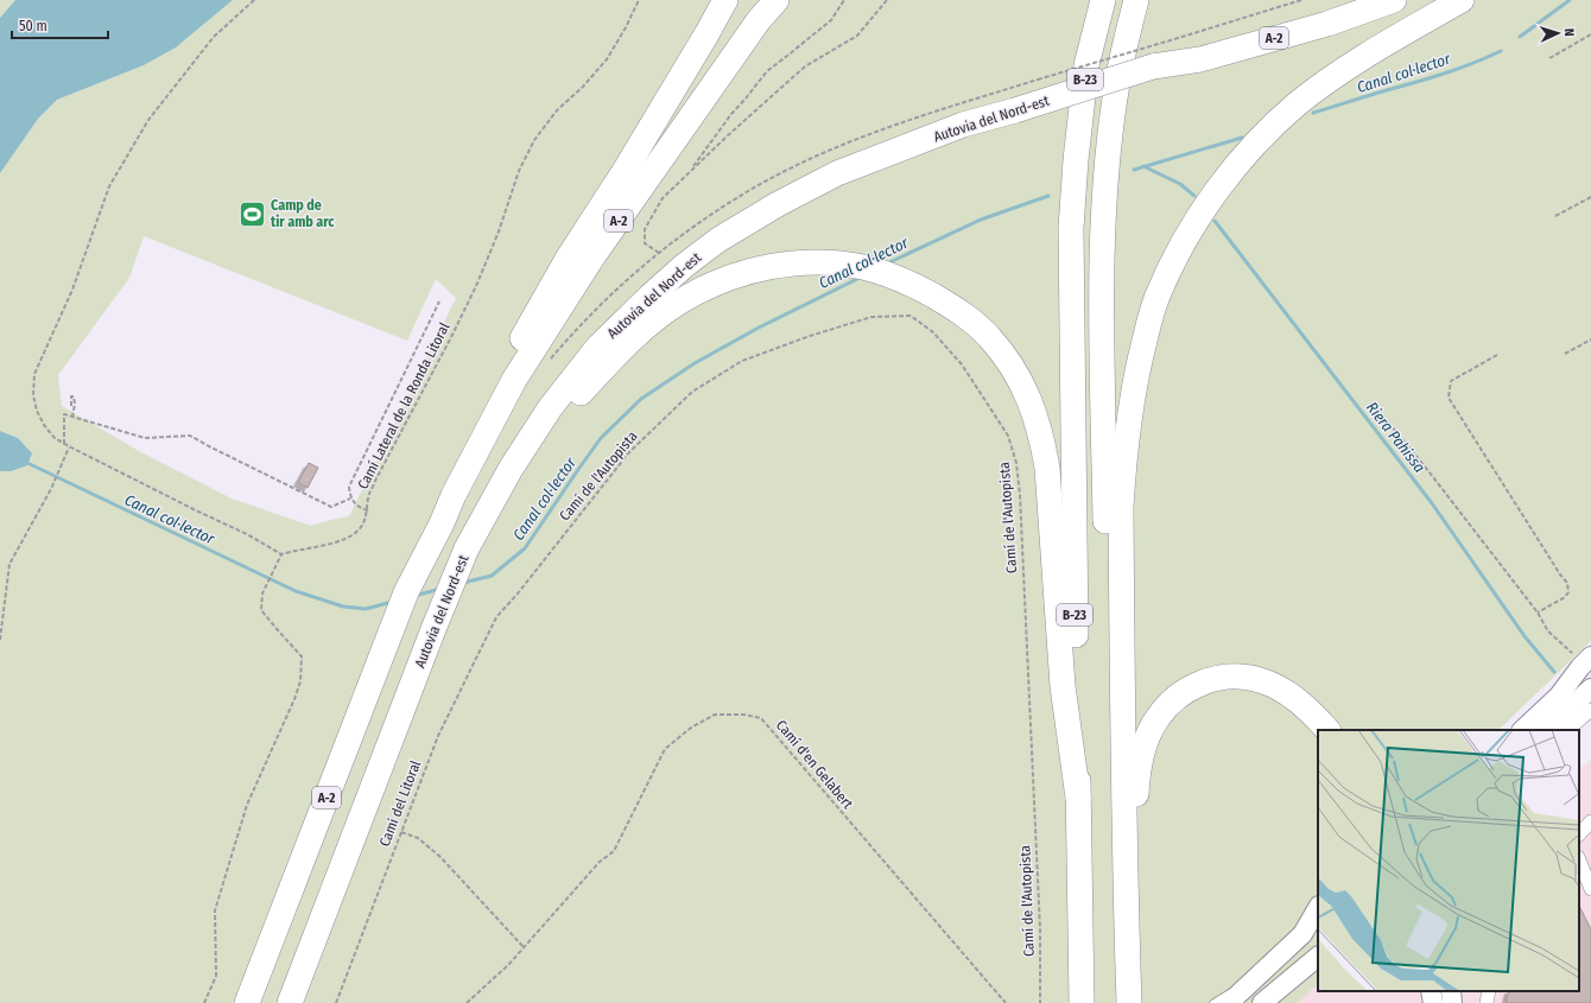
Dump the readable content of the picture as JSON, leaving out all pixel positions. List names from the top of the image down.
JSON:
{
  "streets": {
    "highway": ["A-2", "B-23", "Autovia del Nord-est"],
    "path": [
      "Camí Lateral de la Ronda Litoral",
      "Camí de l'Autopista",
      "Camí d'en Gelabert",
      "Camí del Litoral"
    ]
  },
  "crossings": [
    ["A-2", "Autovia del Nord-est"],
    ["Camí de l'Autopista", "Camí del Litoral"]
  ],
  "water": ["Canal col·lector", "Riera Pahissa"],
  "places": {
    "sports": ["Camp de tir amb arc"]
  },
  "scale_bar": "50 m",
  "north": "right"
}
